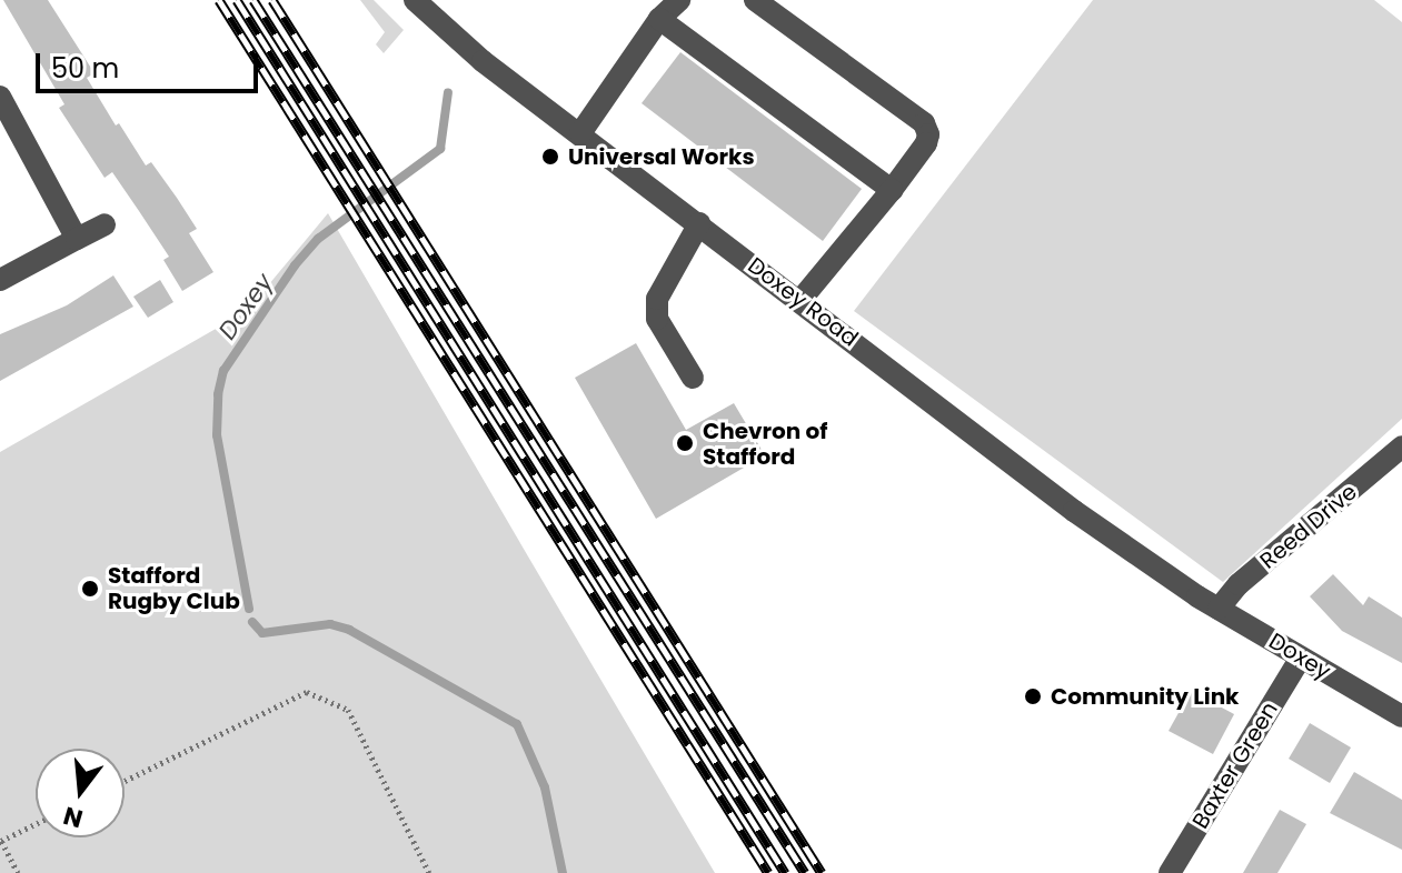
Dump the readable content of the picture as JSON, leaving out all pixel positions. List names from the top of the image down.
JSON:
{
  "streets": {
    "street": [
      "Doxey Road",
      "Reed Drive",
      "Doxey",
      "Baxter Green"
    ]
  },
  "crossings": [
    ["Doxey Road", "Doxey"],
    ["Reed Drive", "Doxey"],
    ["Doxey", "Baxter Green"]
  ],
  "water": ["Doxey"],
  "places": [
    "Universal Works",
    "Chevron of Stafford",
    "Stafford Rugby Club",
    "Community Link"
  ],
  "scale_bar": "50 m",
  "north": "bottom"
}
